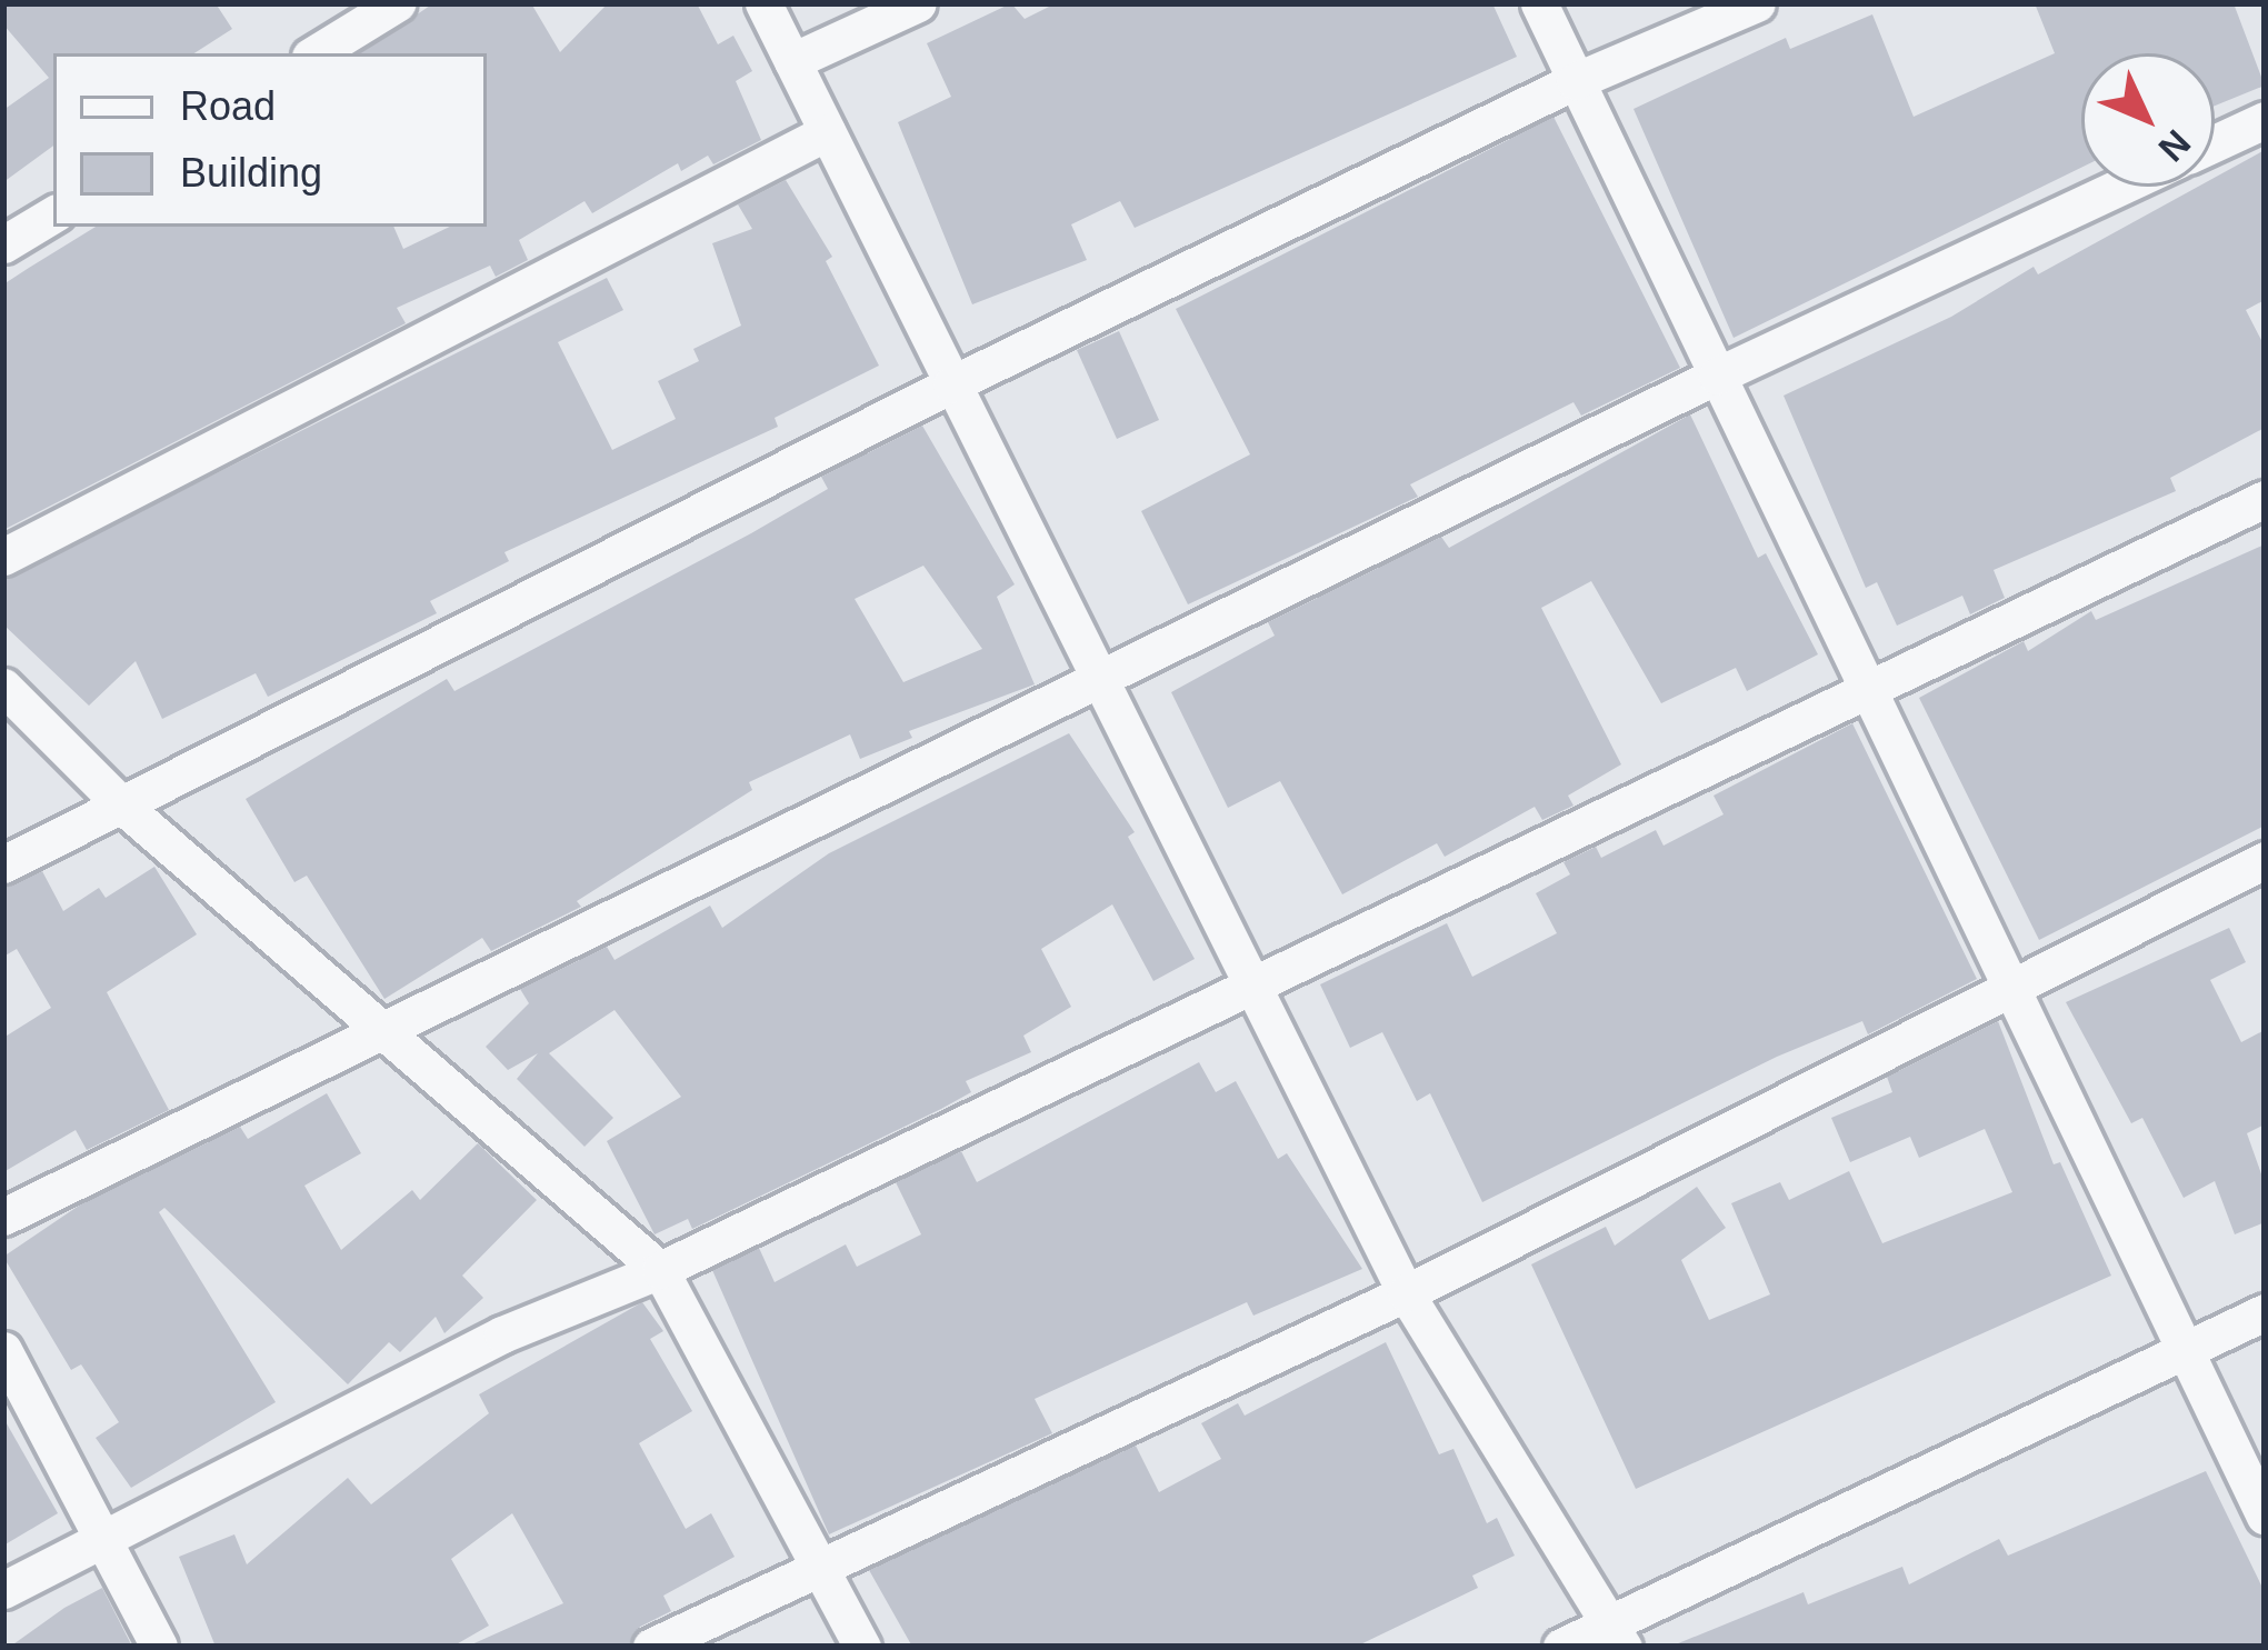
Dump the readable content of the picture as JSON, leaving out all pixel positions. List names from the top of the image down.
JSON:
{
  "legend": ["Road", "Building"],
  "north": "bottom right"
}
